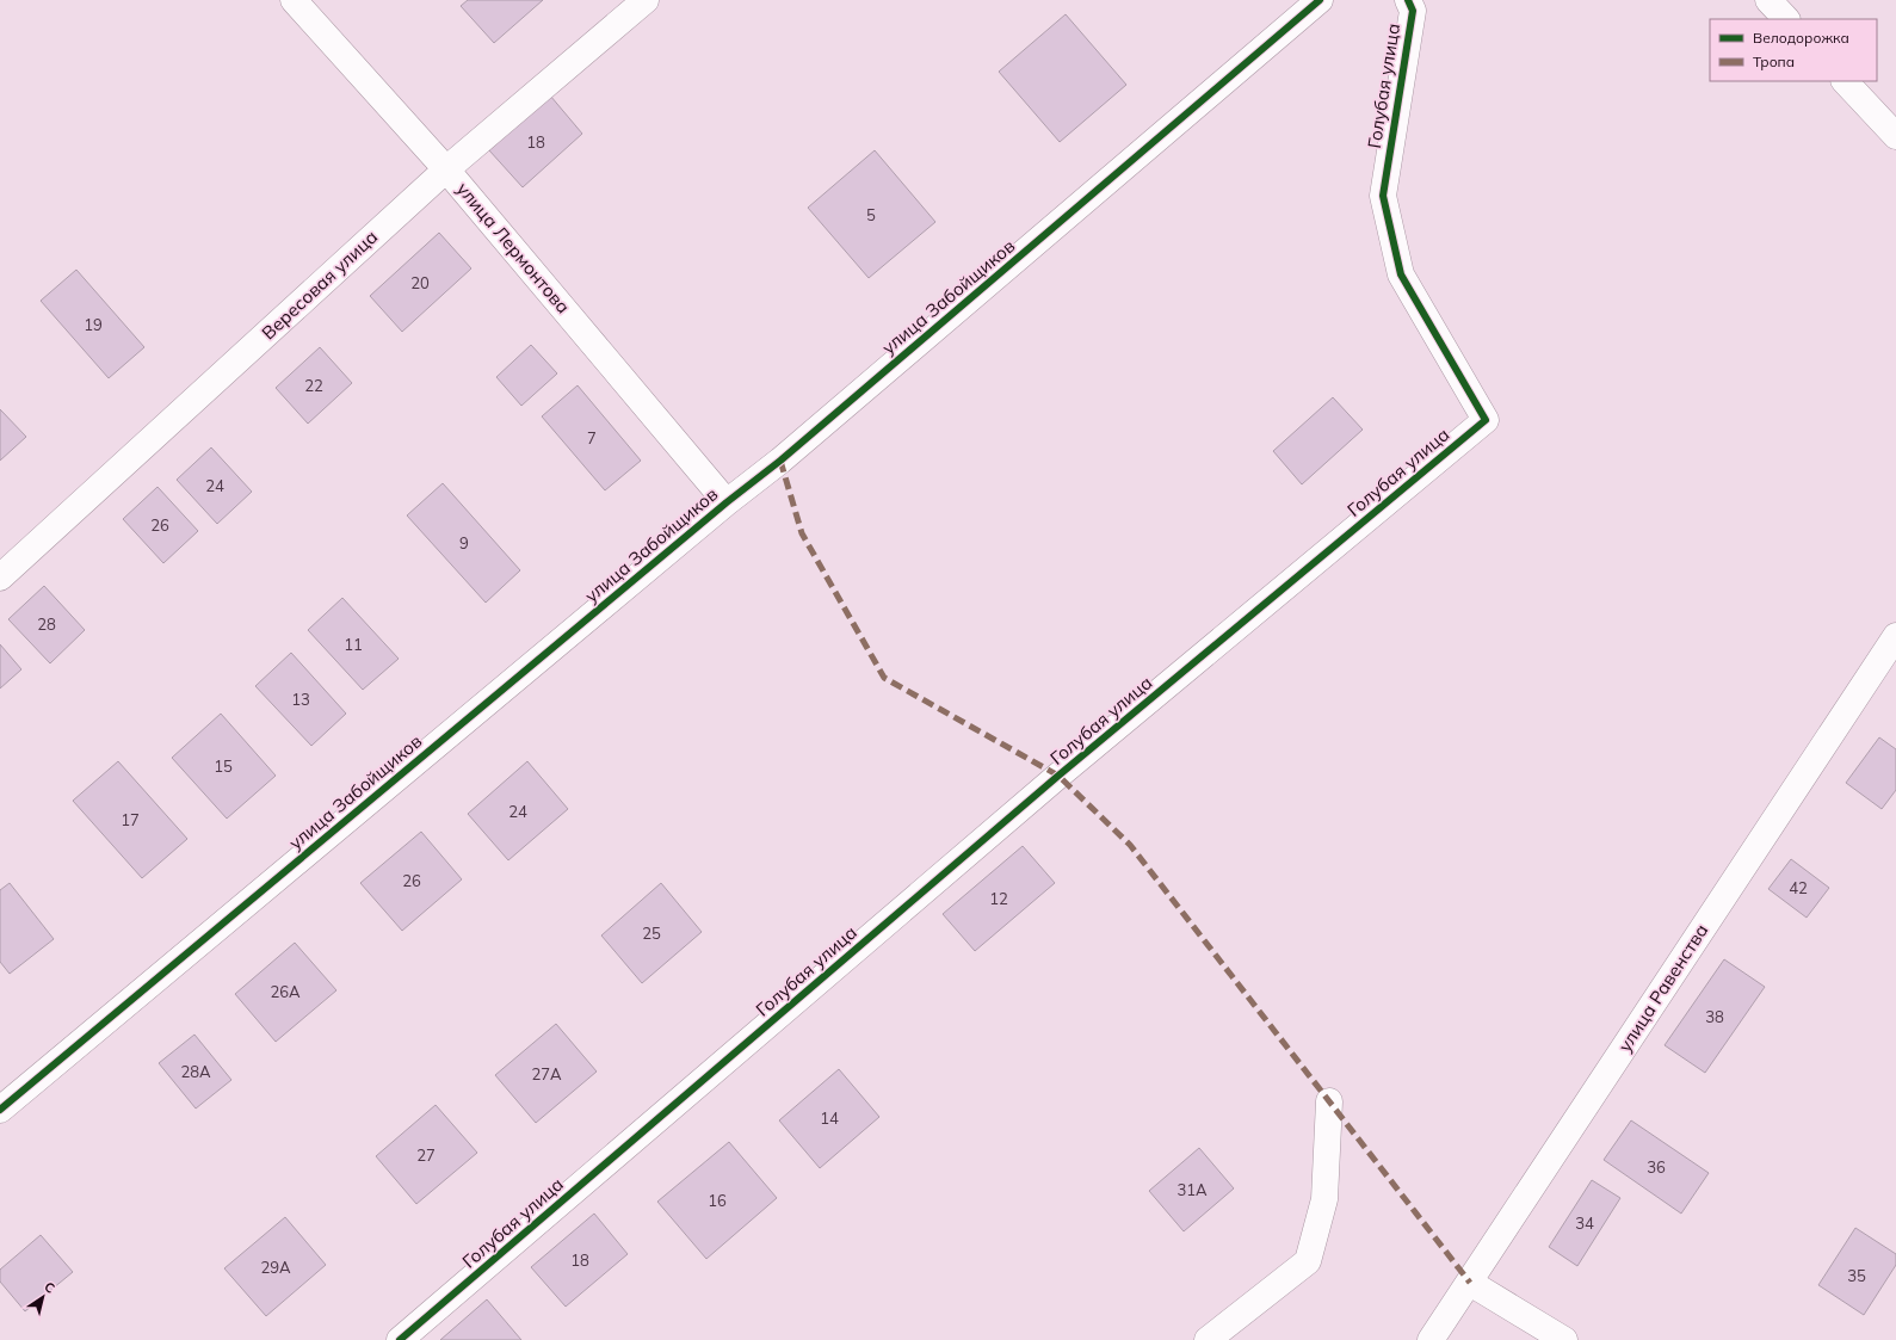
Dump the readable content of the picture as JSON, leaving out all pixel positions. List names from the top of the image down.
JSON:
{
  "streets": {
    "street": [
      "Голубая улица",
      "улица Лермонтова",
      "Вересовая улица",
      "улица Забойщиков",
      "улица Равенства"
    ]
  },
  "crossings": [
    ["улица Лермонтова", "Вересовая улица"],
    ["улица Лермонтова", "улица Забойщиков"]
  ],
  "house_numbers": [
    "18",
    "5",
    "20",
    "19",
    "22",
    "7",
    "24",
    "26",
    "9",
    "28",
    "11",
    "13",
    "15",
    "24",
    "17",
    "26",
    "42",
    "12",
    "25",
    "26А",
    "38",
    "28А",
    "27А",
    "14",
    "27",
    "36",
    "31А",
    "16",
    "34",
    "18",
    "29А",
    "35"
  ],
  "legend": ["Велодорожка", "Тропа"],
  "north": "top right"
}
